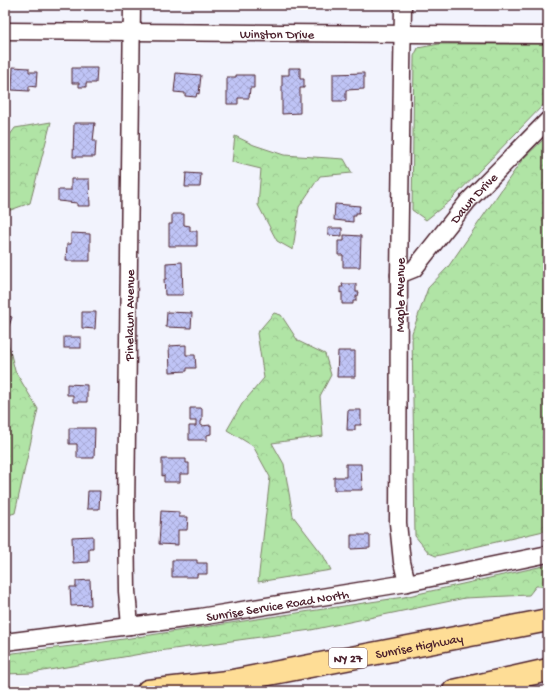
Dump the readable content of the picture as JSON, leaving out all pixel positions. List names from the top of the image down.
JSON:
{
  "streets": {
    "highway": ["Sunrise Highway", "NY 27"],
    "street": [
      "Winston Drive",
      "Dawn Drive",
      "Maple Avenue",
      "Pinelawn Avenue",
      "Sunrise Service Road North"
    ]
  },
  "crossings": [
    ["Winston Drive", "Maple Avenue"],
    ["Winston Drive", "Pinelawn Avenue"],
    ["Dawn Drive", "Maple Avenue"],
    ["Maple Avenue", "Sunrise Service Road North"],
    ["Pinelawn Avenue", "Sunrise Service Road North"]
  ]
}
